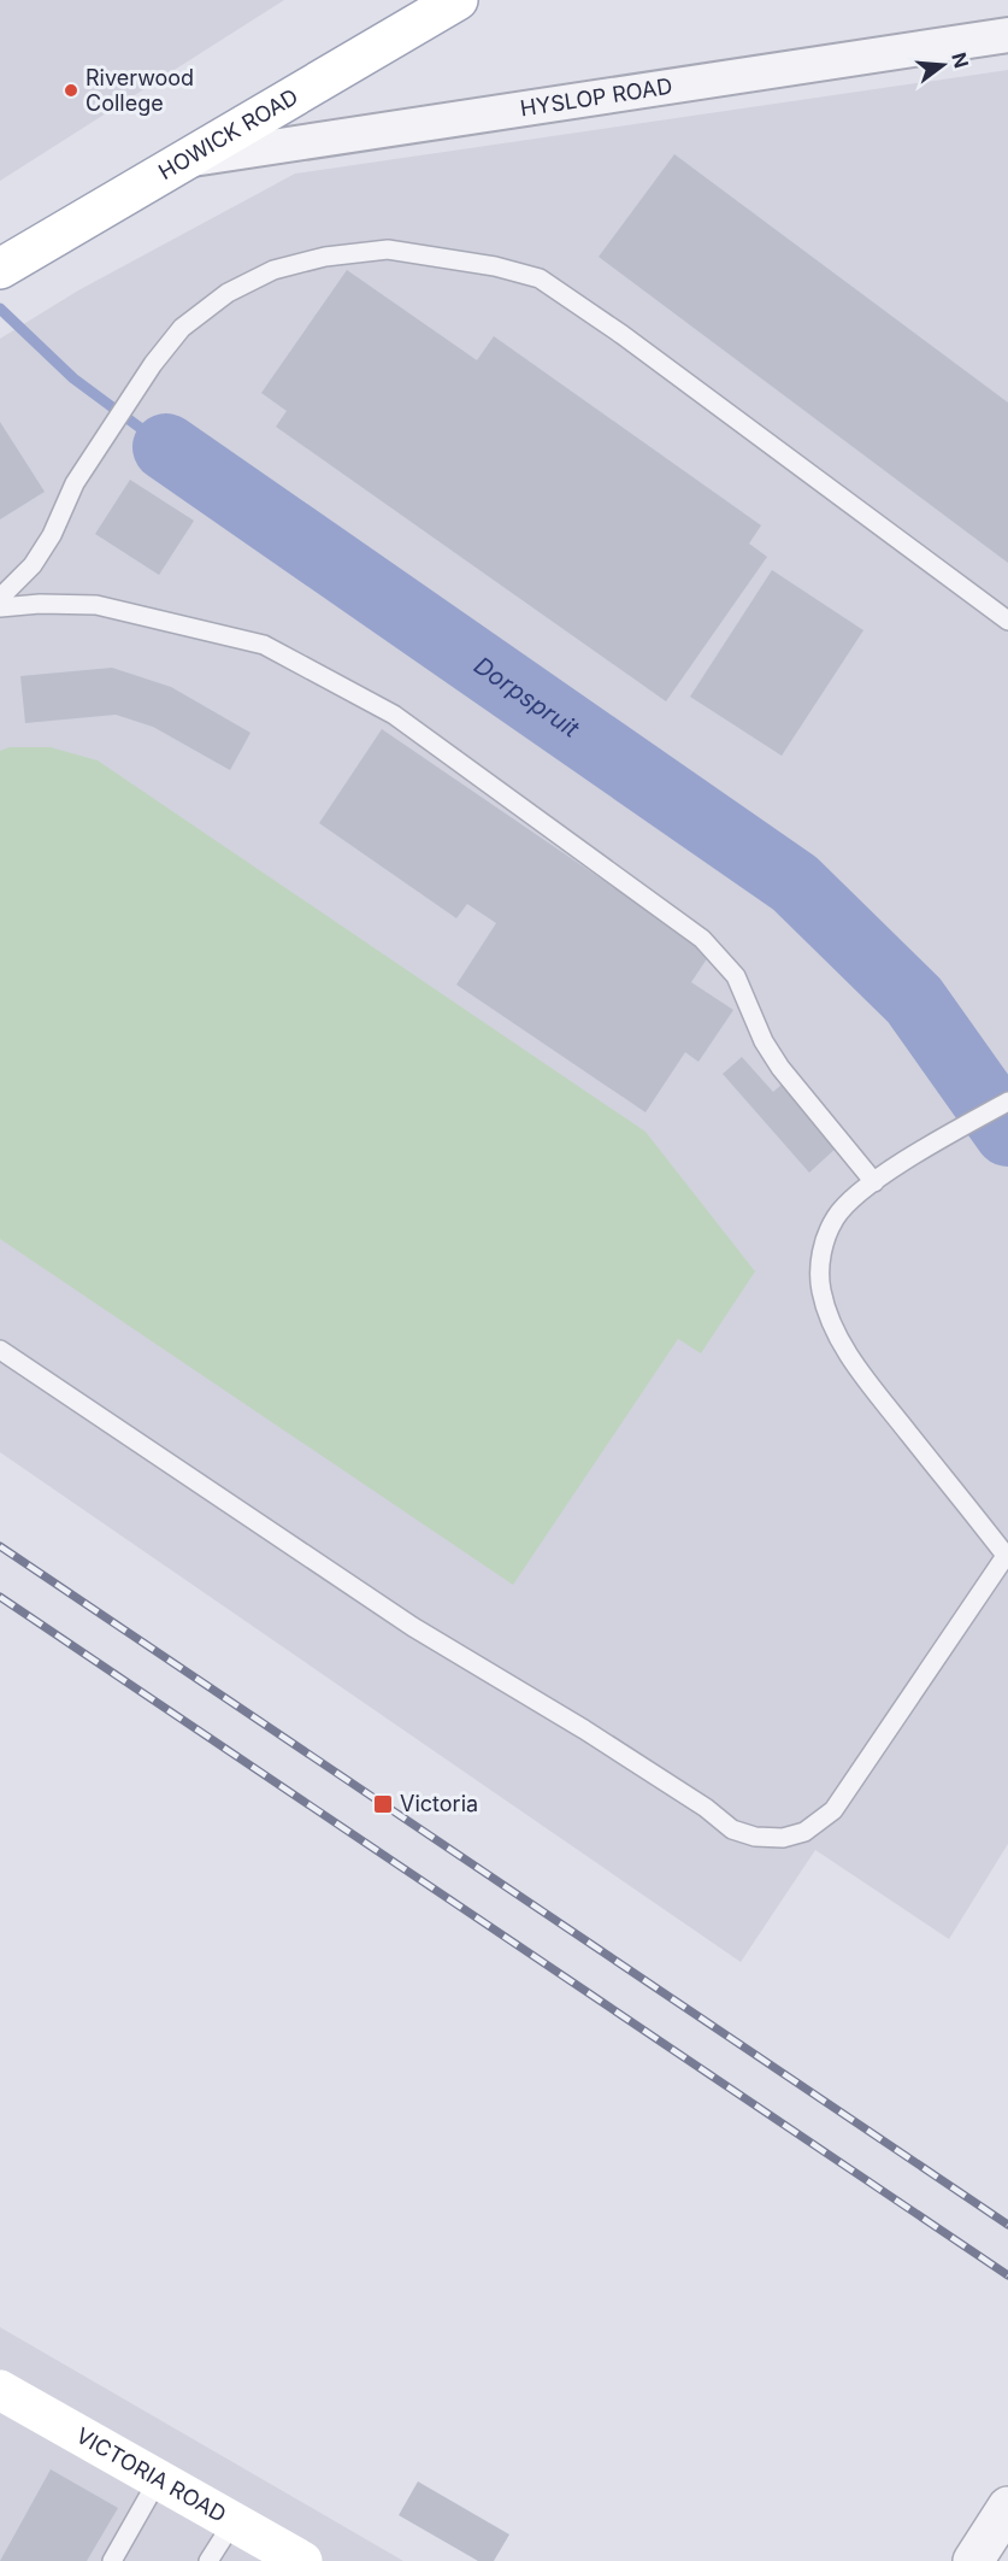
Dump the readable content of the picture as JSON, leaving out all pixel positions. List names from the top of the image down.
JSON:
{
  "streets": {
    "main road": ["HOWICK ROAD", "VICTORIA ROAD"],
    "street": ["HYSLOP ROAD"]
  },
  "crossings": [
    ["HYSLOP ROAD", "HOWICK ROAD"]
  ],
  "water": ["Dorpspruit"],
  "places": {
    "other": ["Riverwood College"],
    "transit": ["Victoria"]
  },
  "north": "right"
}
